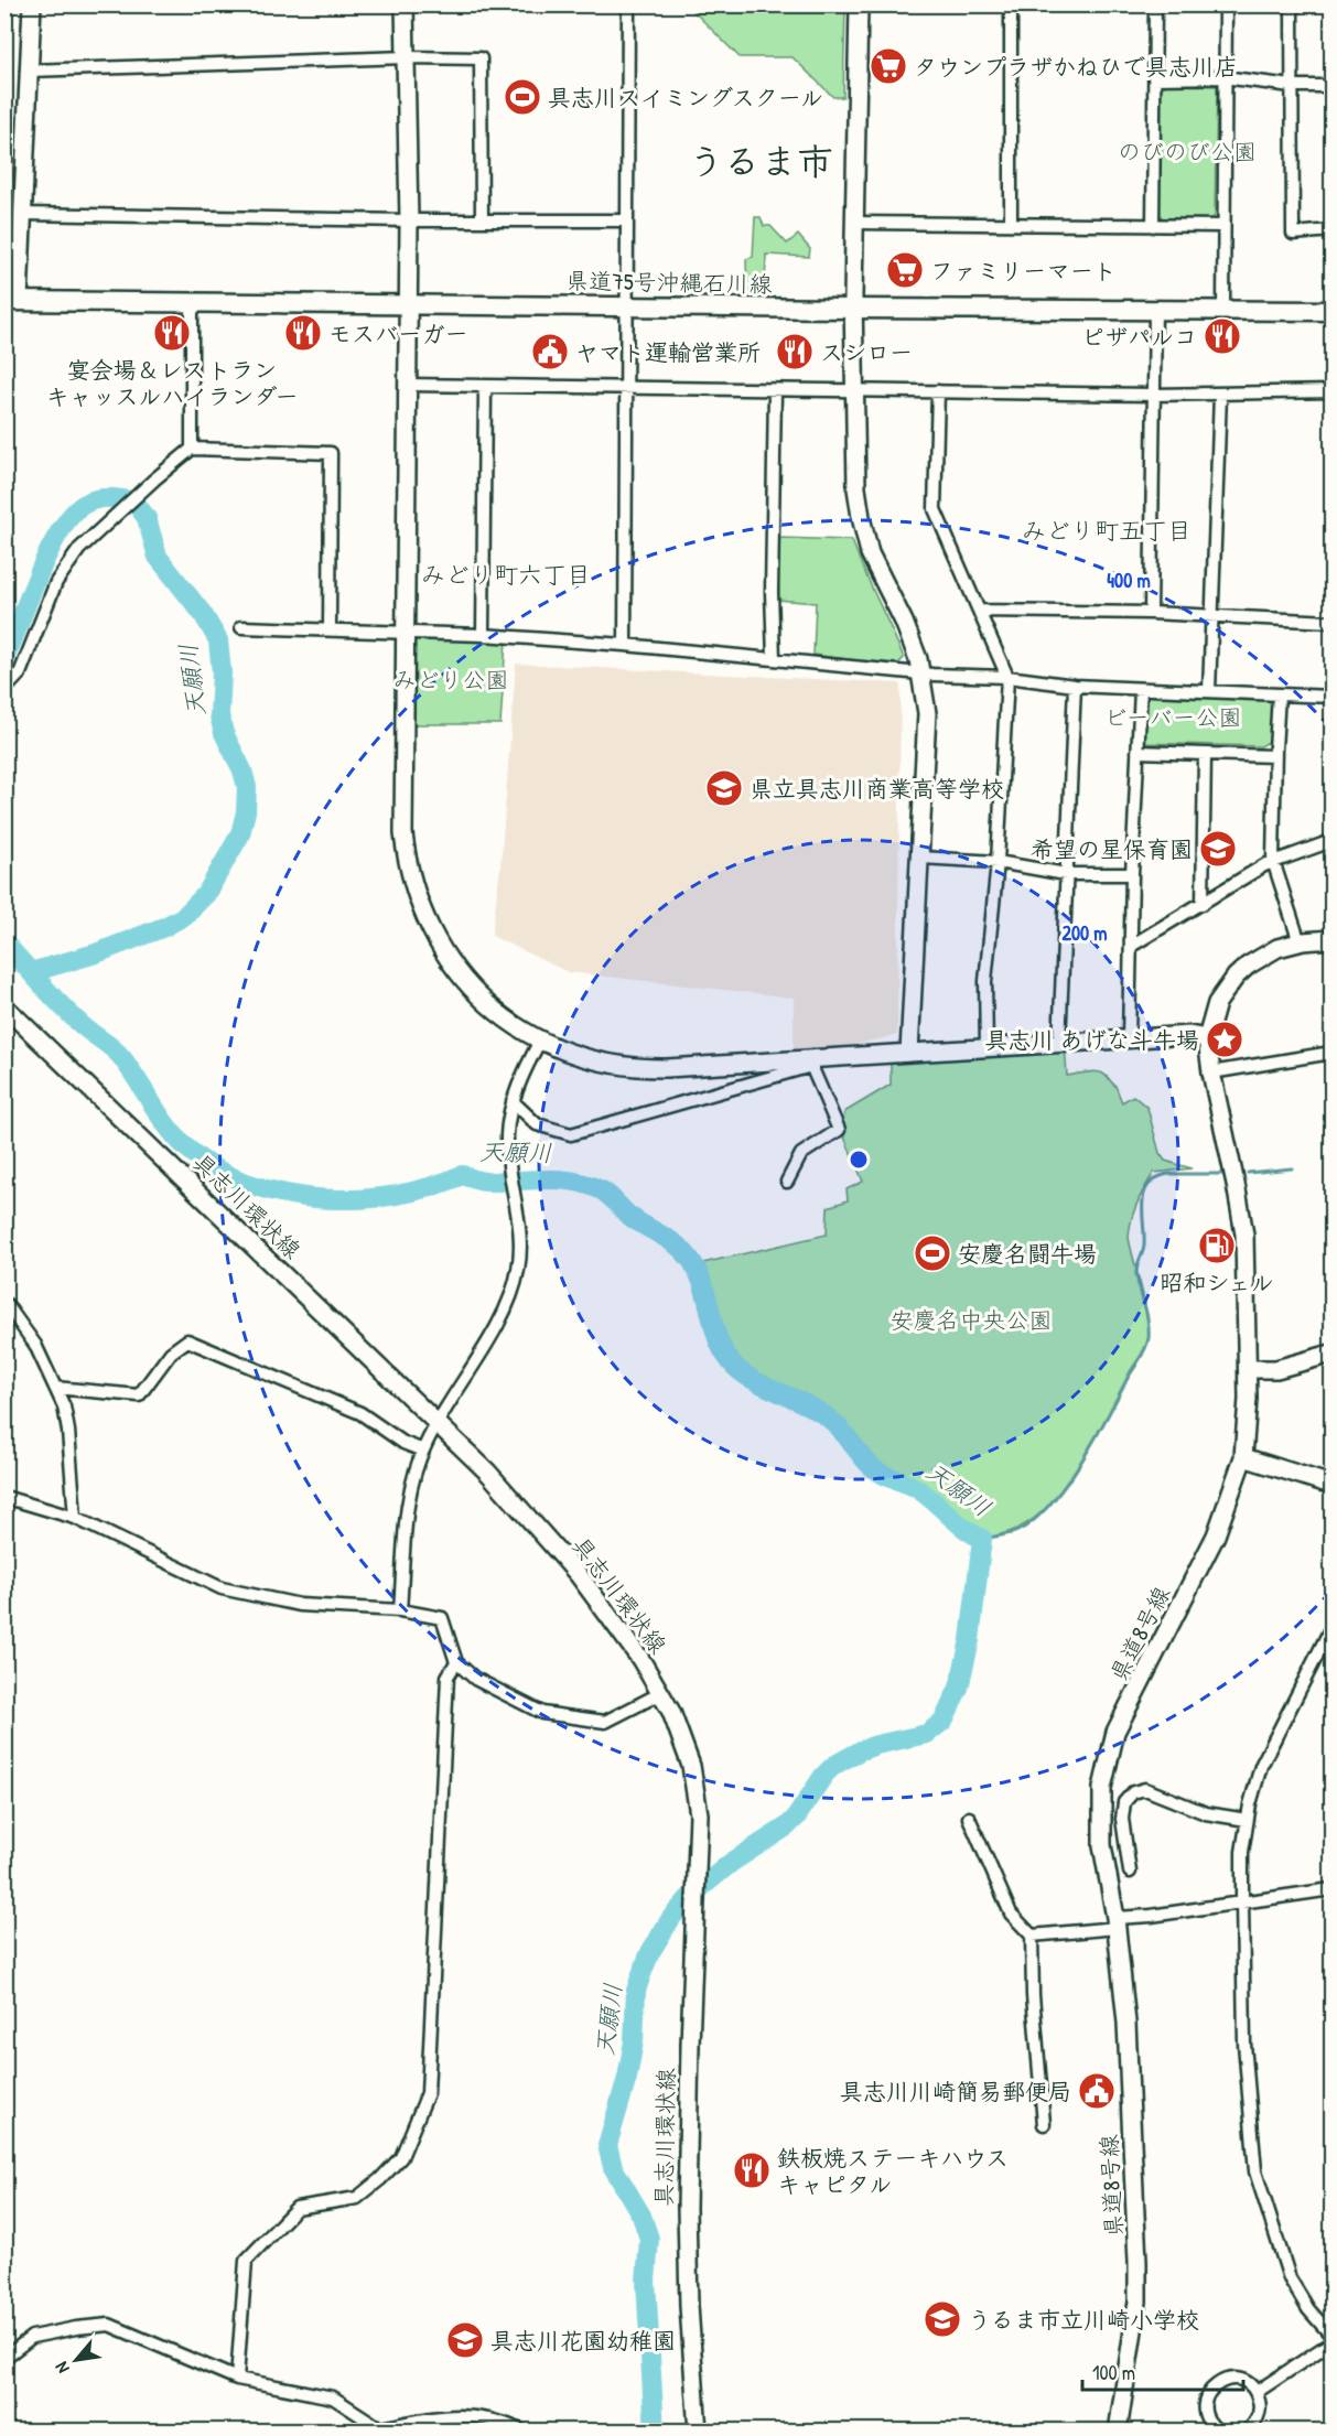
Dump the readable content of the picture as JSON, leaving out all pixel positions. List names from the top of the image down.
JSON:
{
  "streets": {
    "main road": ["県道75号沖縄石川線", "具志川環状線", "県道8号線"]
  },
  "districts": ["うるま市", "みどり町五丁目", "みどり町六丁目"],
  "water": ["天願川"],
  "parks": [
    "のびのび公園",
    "みどり公園",
    "ビーバー公園",
    "安慶名中央公園"
  ],
  "places": {
    "supermarket": ["タウンプラザかねひで具志川店", "ファミリーマート"],
    "sports": ["具志川スイミングスクール", "安慶名闘牛場"],
    "restaurant": [
      "宴会場＆レストラン キャッスルハイランダー",
      "モスバーガー",
      "ピザパルコ",
      "スシロー",
      "鉄板焼ステーキハウス キャピタル"
    ],
    "public building": ["ヤマト運輸営業所", "具志川川崎簡易郵便局"],
    "school or university": [
      "県立具志川商業高等学校",
      "希望の星保育園",
      "うるま市立川崎小学校",
      "具志川花園幼稚園"
    ],
    "place": ["具志川 あげな斗牛場"],
    "fuel station": ["昭和シェル"]
  },
  "scale_bar": "100 m",
  "north": "bottom left",
  "rings": ["400 m", "200 m"]
}
